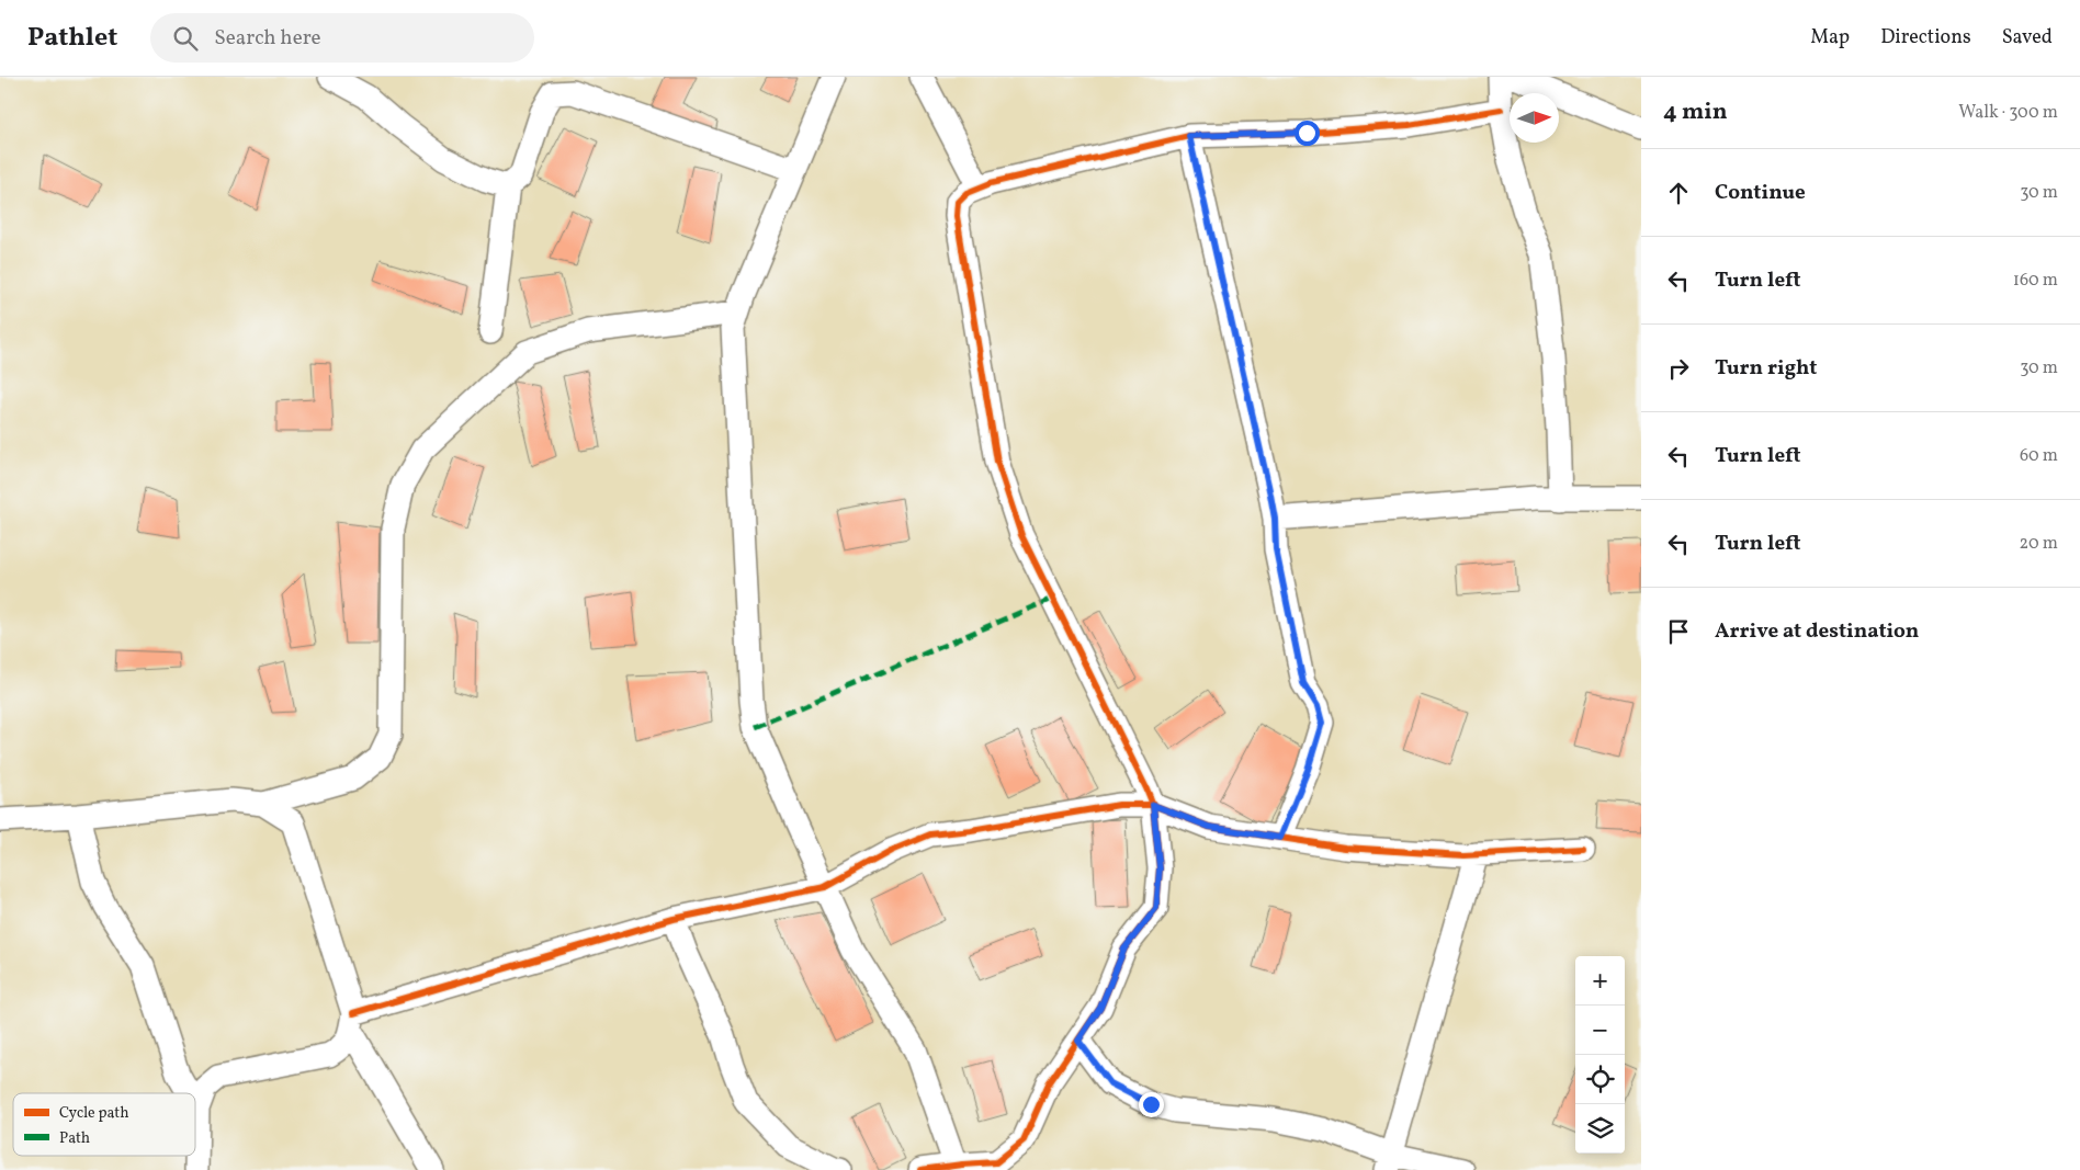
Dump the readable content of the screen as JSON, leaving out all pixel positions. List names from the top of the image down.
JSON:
{
  "legend": ["Cycle path", "Path"],
  "north": "right",
  "page": {
    "header": "Pathlet",
    "search": "Search here",
    "nav": ["Map", "Directions", "Saved"],
    "heading": ["4 min", "Walk · 300 m"],
    "list": [
      ["Continue", "30 m"],
      ["Turn left", "160 m"],
      ["Turn right", "30 m"],
      ["Turn left", "60 m"],
      ["Turn left", "20 m"],
      "Arrive at destination"
    ],
    "map_buttons": ["+", "−"]
  }
}
